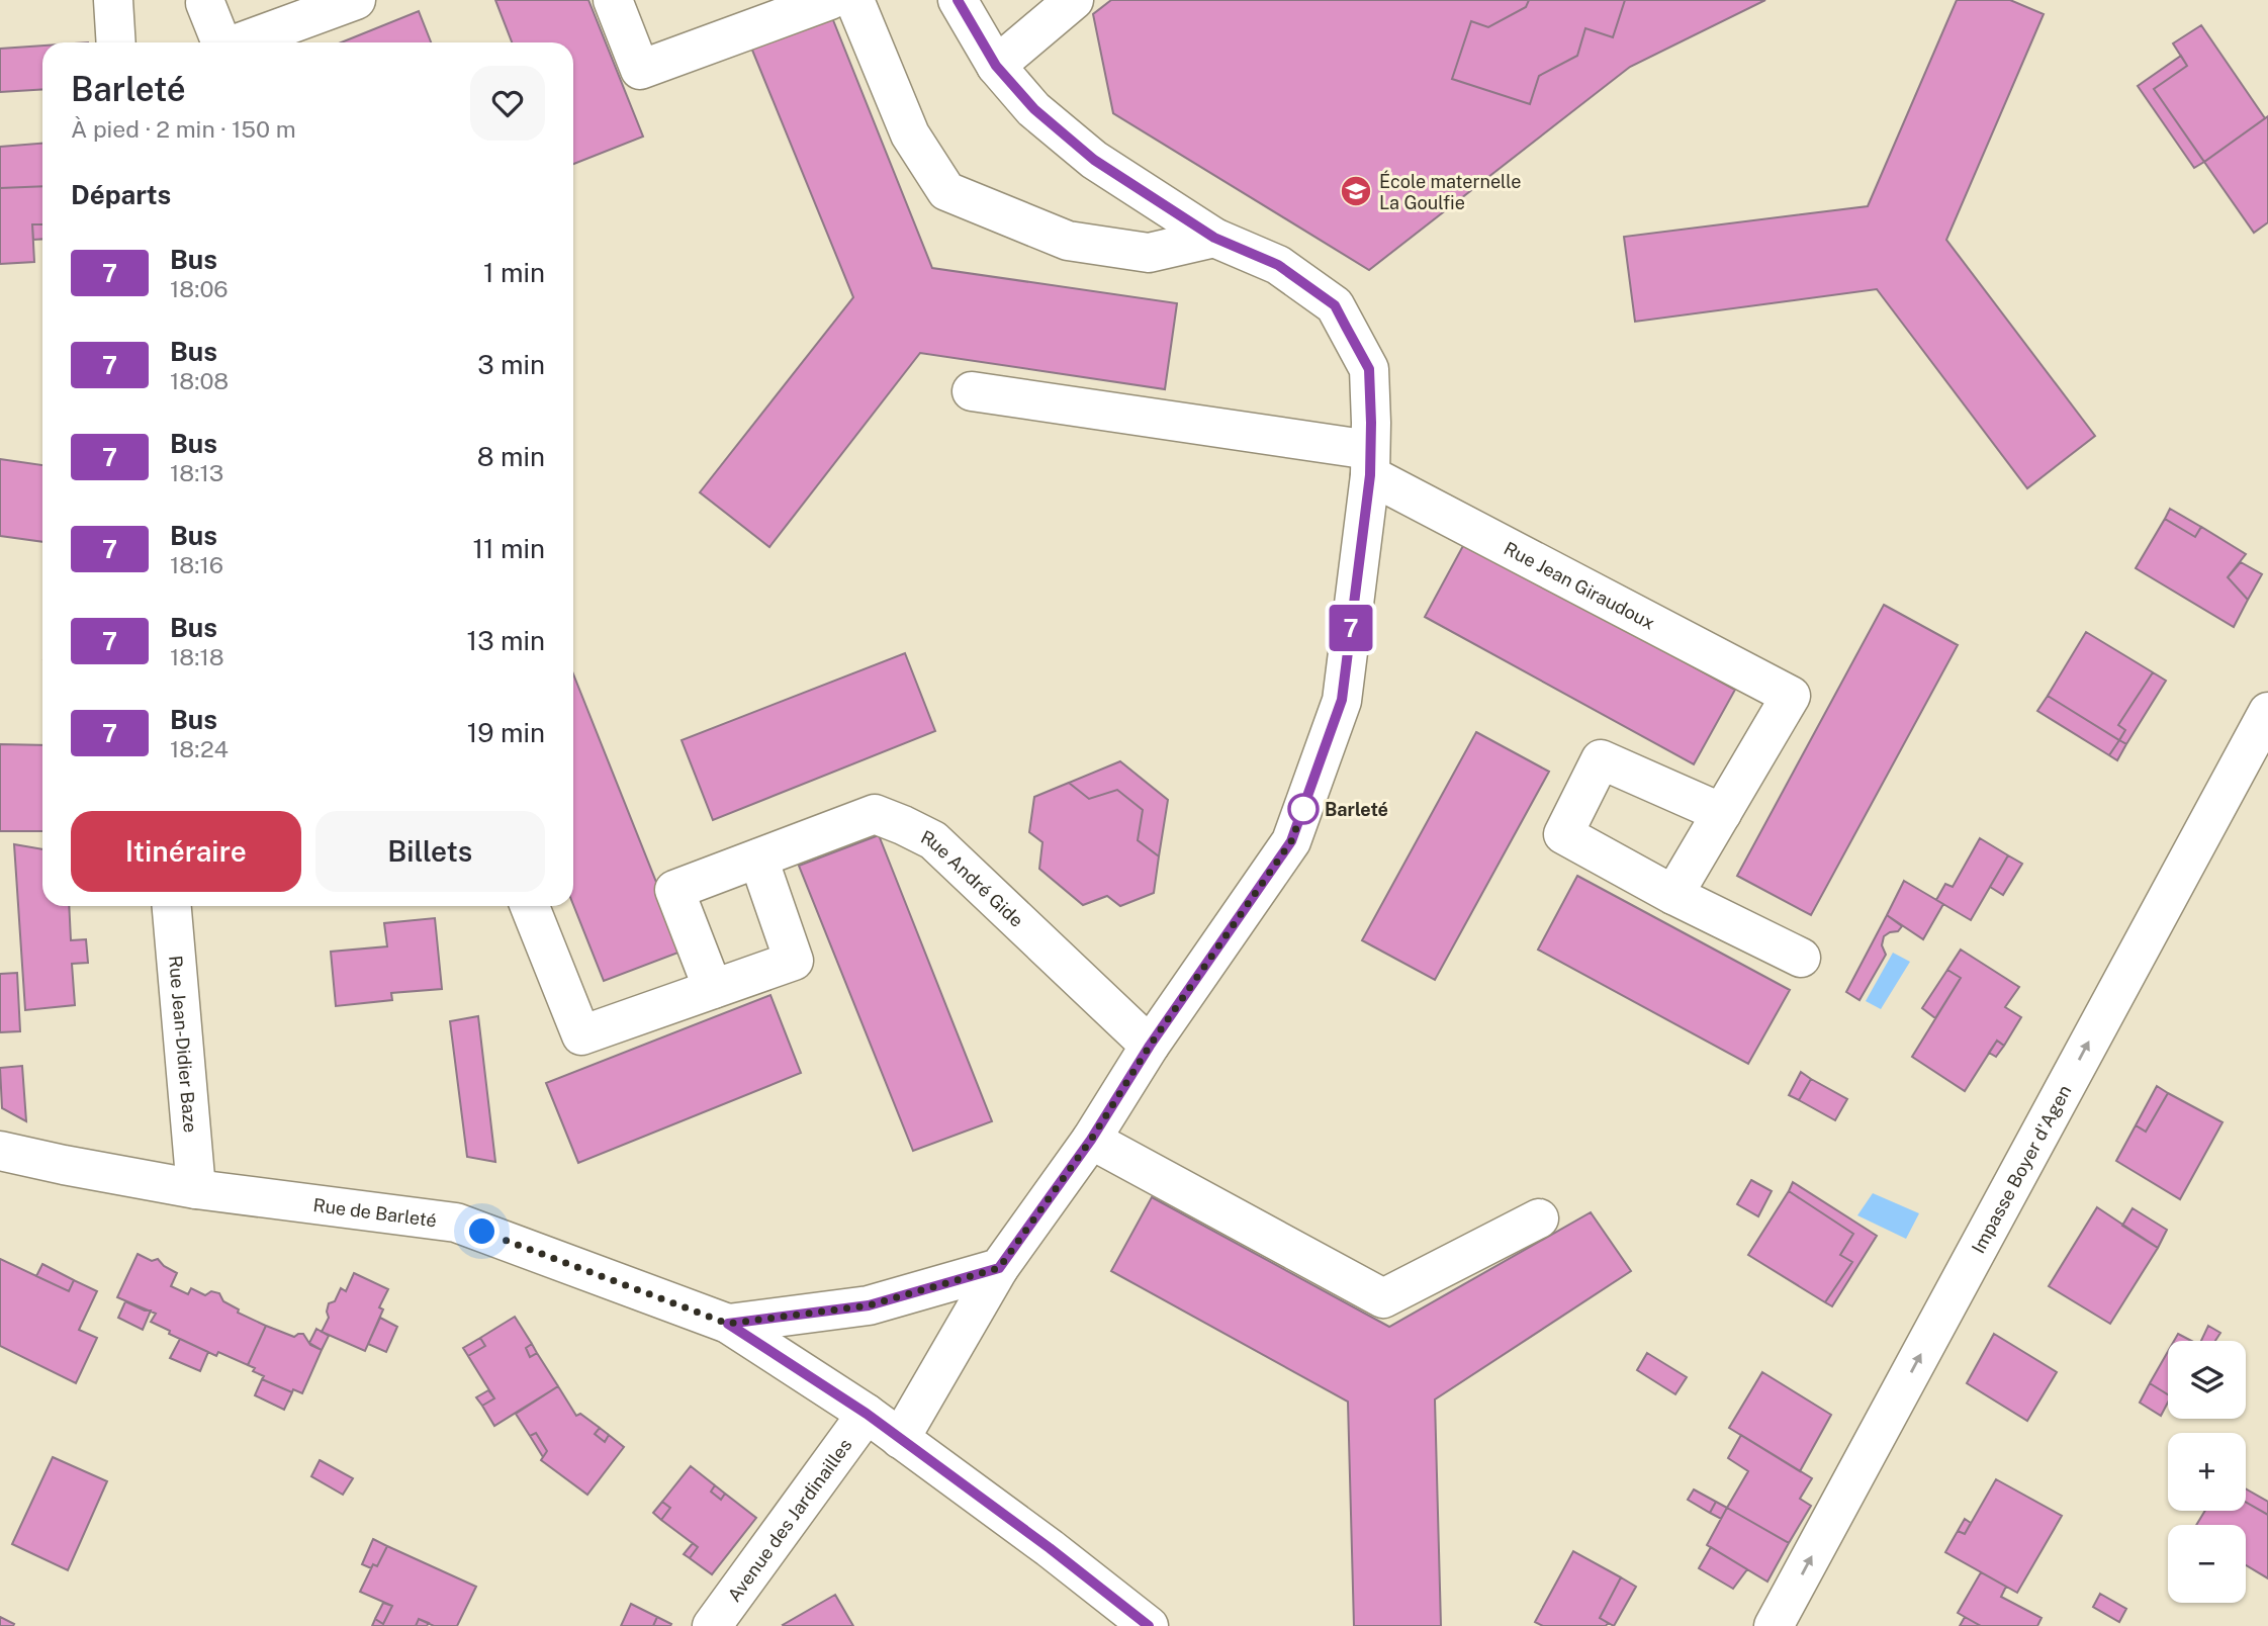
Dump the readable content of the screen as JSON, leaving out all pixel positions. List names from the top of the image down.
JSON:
{
  "streets": {
    "street": [
      "Rue Jean Giraudoux",
      "Rue André Gide",
      "Rue Jean-Didier Baze",
      "Impasse Boyer d'Agen",
      "Rue de Barleté",
      "Avenue des Jardinailles"
    ]
  },
  "crossings": [
    ["Rue Jean-Didier Baze", "Rue de Barleté"],
    ["Rue de Barleté", "Avenue des Jardinailles"]
  ],
  "one_way": ["Impasse Boyer d'Agen"],
  "places": {
    "school or university": ["École maternelle La Goulfie"],
    "other": ["Barleté"]
  },
  "lines": ["bus line 7"],
  "page": {
    "on_map": "7",
    "heading": [
      ["Barleté", "À pied · 2 min · 150 m"],
      "Départs"
    ],
    "list": [
      {
        "mark": "7",
        "name": "Bus",
        "note": "18:06",
        "value": "1 min"
      },
      {
        "mark": "7",
        "name": "Bus",
        "note": "18:08",
        "value": "3 min"
      },
      {
        "mark": "7",
        "name": "Bus",
        "note": "18:13",
        "value": "8 min"
      },
      {
        "mark": "7",
        "name": "Bus",
        "note": "18:16",
        "value": "11 min"
      },
      {
        "mark": "7",
        "name": "Bus",
        "note": "18:18",
        "value": "13 min"
      },
      {
        "mark": "7",
        "name": "Bus",
        "note": "18:24",
        "value": "19 min"
      }
    ],
    "buttons": ["Itinéraire", "Billets"],
    "map_buttons": ["+", "−"]
  }
}
